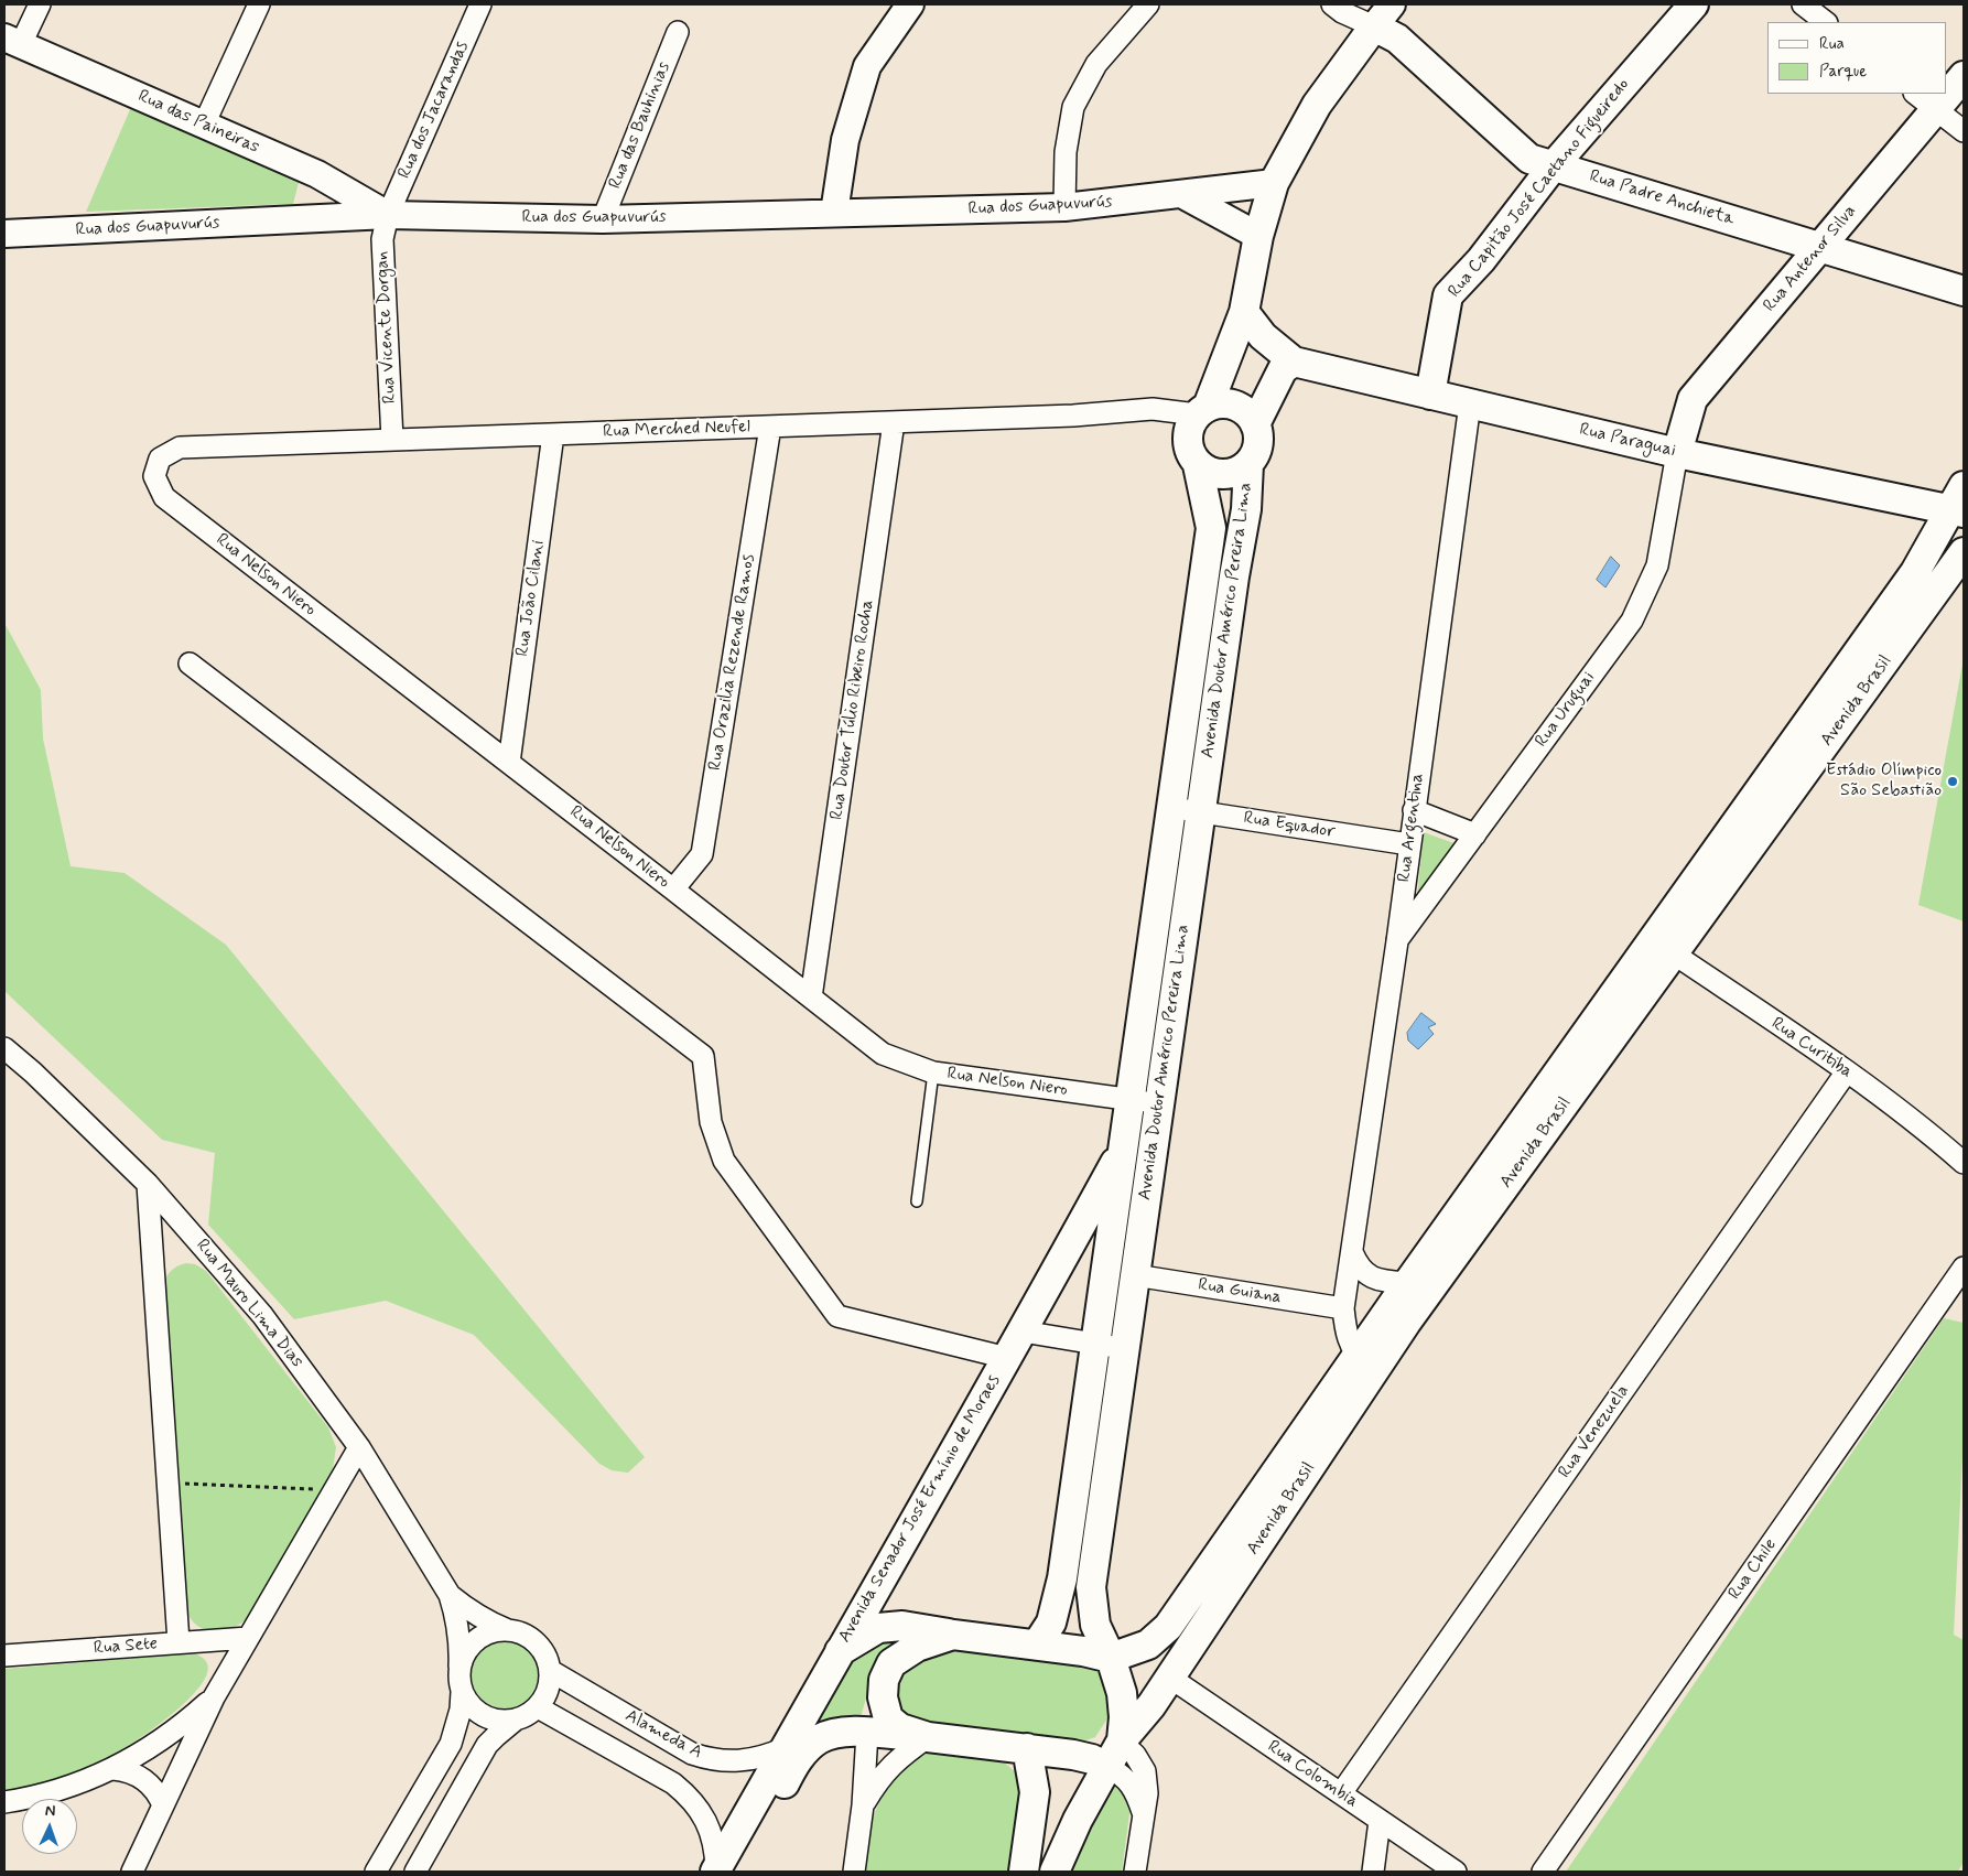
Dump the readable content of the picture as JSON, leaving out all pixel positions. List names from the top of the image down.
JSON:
{
  "streets": {
    "main road": [
      "Rua Capitão José Caetano Figueiredo",
      "Rua Padre Anchieta",
      "Rua Antenor Silva",
      "Rua Paraguai",
      "Avenida Doutor Américo Pereira Lima",
      "Avenida Brasil",
      "Avenida Senador José Ermínio de Moraes"
    ],
    "street": [
      "Rua dos Jacarandas",
      "Rua das Paineiras",
      "Rua das Bauhinias",
      "Rua dos Guapuvurús",
      "Rua Vicente Dorgan",
      "Rua Merched Neufel",
      "Rua Nelson Niero",
      "Rua João Cilani",
      "Rua Orazilia Rezende Ramos",
      "Rua Doutor Túlio Ribeiro Rocha",
      "Rua Uruguai",
      "Rua Equador",
      "Rua Argentina",
      "Rua Curitiba",
      "Rua Guiana",
      "Rua Mauro Lima Dias",
      "Rua Venezuela",
      "Rua Chile",
      "Rua Sete",
      "Alameda A",
      "Rua Colombia"
    ]
  },
  "crossings": [
    ["Rua dos Jacarandas", "Rua das Paineiras"],
    ["Rua dos Jacarandas", "Rua dos Guapuvurús"],
    ["Rua dos Jacarandas", "Rua Vicente Dorgan"],
    ["Rua das Paineiras", "Rua dos Guapuvurús"],
    ["Rua das Paineiras", "Rua Vicente Dorgan"],
    ["Rua das Bauhinias", "Rua dos Guapuvurús"],
    ["Rua Capitão José Caetano Figueiredo", "Rua Padre Anchieta"],
    ["Rua Capitão José Caetano Figueiredo", "Rua Paraguai"],
    ["Rua Padre Anchieta", "Rua Antenor Silva"],
    ["Rua dos Guapuvurús", "Rua Vicente Dorgan"],
    ["Rua Antenor Silva", "Rua Paraguai"],
    ["Rua Antenor Silva", "Rua Uruguai"],
    ["Rua Vicente Dorgan", "Rua Merched Neufel"],
    ["Rua Merched Neufel", "Rua Nelson Niero"],
    ["Rua Merched Neufel", "Rua João Cilani"],
    ["Rua Merched Neufel", "Avenida Doutor Américo Pereira Lima"],
    ["Rua Merched Neufel", "Rua Orazilia Rezende Ramos"],
    ["Rua Merched Neufel", "Rua Doutor Túlio Ribeiro Rocha"],
    ["Rua Paraguai", "Avenida Brasil"],
    ["Rua Paraguai", "Rua Uruguai"],
    ["Rua Paraguai", "Rua Argentina"],
    ["Rua Nelson Niero", "Rua João Cilani"],
    ["Rua Nelson Niero", "Avenida Doutor Américo Pereira Lima"],
    ["Rua Nelson Niero", "Rua Orazilia Rezende Ramos"],
    ["Rua Nelson Niero", "Rua Doutor Túlio Ribeiro Rocha"],
    ["Avenida Doutor Américo Pereira Lima", "Avenida Brasil"],
    ["Avenida Doutor Américo Pereira Lima", "Rua Equador"],
    ["Avenida Doutor Américo Pereira Lima", "Rua Guiana"],
    ["Avenida Doutor Américo Pereira Lima", "Avenida Senador José Ermínio de Moraes"],
    ["Avenida Brasil", "Rua Argentina"],
    ["Avenida Brasil", "Rua Curitiba"],
    ["Avenida Brasil", "Rua Colombia"],
    ["Rua Uruguai", "Rua Argentina"],
    ["Rua Equador", "Rua Argentina"],
    ["Rua Argentina", "Rua Guiana"],
    ["Rua Curitiba", "Rua Venezuela"],
    ["Rua Venezuela", "Rua Colombia"],
    ["Avenida Senador José Ermínio de Moraes", "Alameda A"]
  ],
  "places": ["Estádio Olímpico São Sebastião"],
  "legend": ["Rua", "Parque"],
  "north": "top"
}
